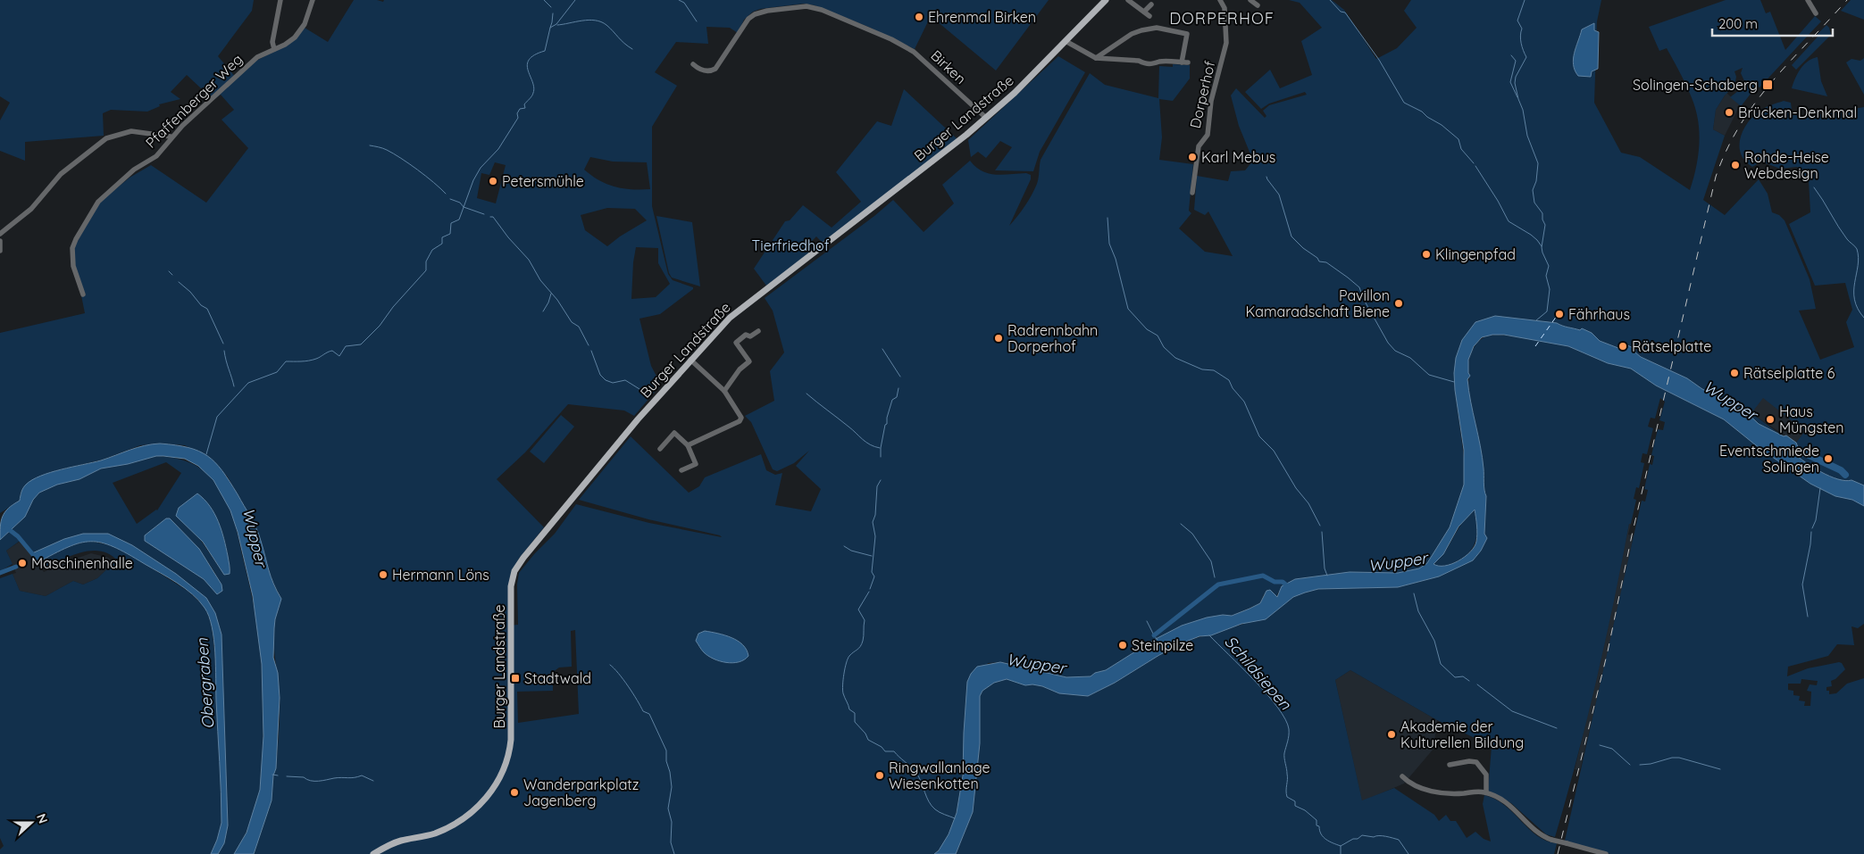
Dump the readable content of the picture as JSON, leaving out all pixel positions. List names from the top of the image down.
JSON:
{
  "streets": {
    "main road": ["Burger Landstraße"],
    "street": ["Birken", "Dorperhof", "Pfaffenberger Weg"]
  },
  "crossings": [
    ["Birken", "Burger Landstraße"]
  ],
  "districts": ["DORPERHOF"],
  "water": ["Wupper", "Schildsiepen", "Obergraben"],
  "parks": ["Tierfriedhof"],
  "places": {
    "other": [
      "Ehrenmal Birken",
      "Brücken-Denkmal",
      "Karl Mebus",
      "Rohde-Heise Webdesign",
      "Petersmühle",
      "Klingenpfad",
      "Pavillon Kamaradschaft Biene",
      "Fährhaus",
      "Radrennbahn Dorperhof",
      "Rätselplatte",
      "Rätselplatte 6",
      "Haus Müngsten",
      "Eventschmiede Solingen",
      "Maschinenhalle",
      "Hermann Löns",
      "Steinpilze",
      "Akademie der Kulturellen Bildung",
      "Ringwallanlage Wiesenkotten",
      "Wanderparkplatz Jagenberg"
    ],
    "transit": ["Solingen-Schaberg", "Stadtwald"]
  },
  "scale_bar": "200 m",
  "north": "right"
}
